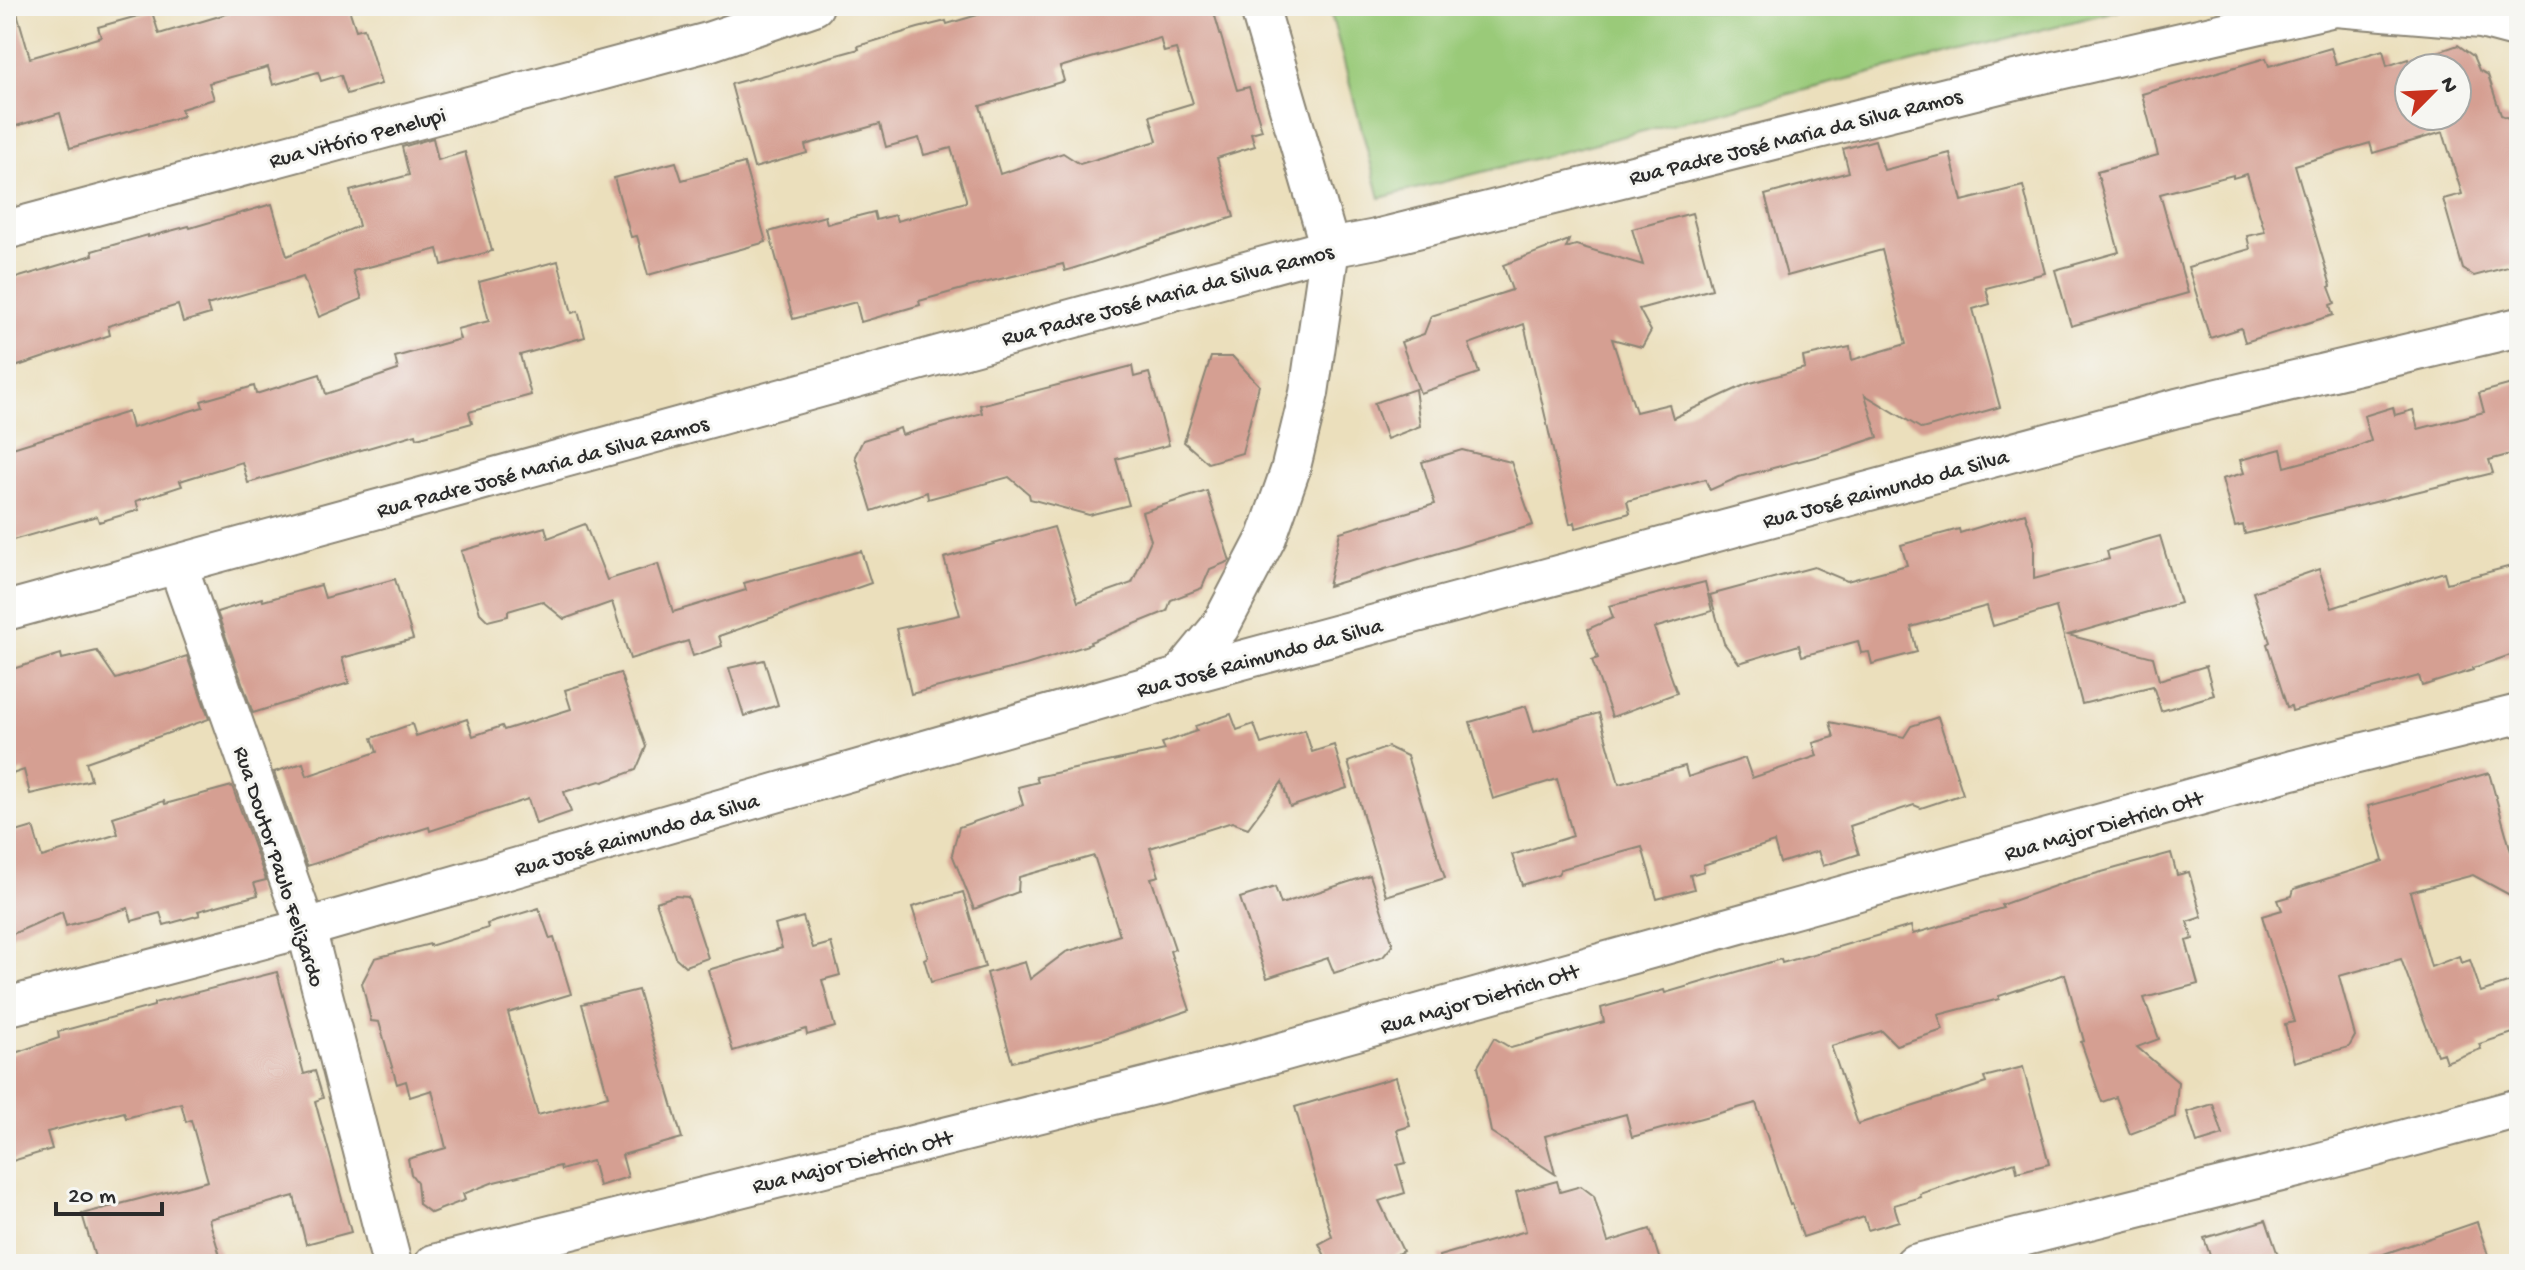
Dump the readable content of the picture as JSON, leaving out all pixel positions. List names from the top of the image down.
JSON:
{
  "streets": {
    "street": [
      "Rua Padre José Maria da Silva Ramos",
      "Rua Vitório Penelupi",
      "Rua José Raimundo da Silva",
      "Rua Major Dietrich Ott",
      "Rua Doutor Paulo Felizardo"
    ]
  },
  "crossings": [
    ["Rua Padre José Maria da Silva Ramos", "Rua Doutor Paulo Felizardo"],
    ["Rua José Raimundo da Silva", "Rua Doutor Paulo Felizardo"]
  ],
  "scale_bar": "20 m",
  "north": "top right"
}
